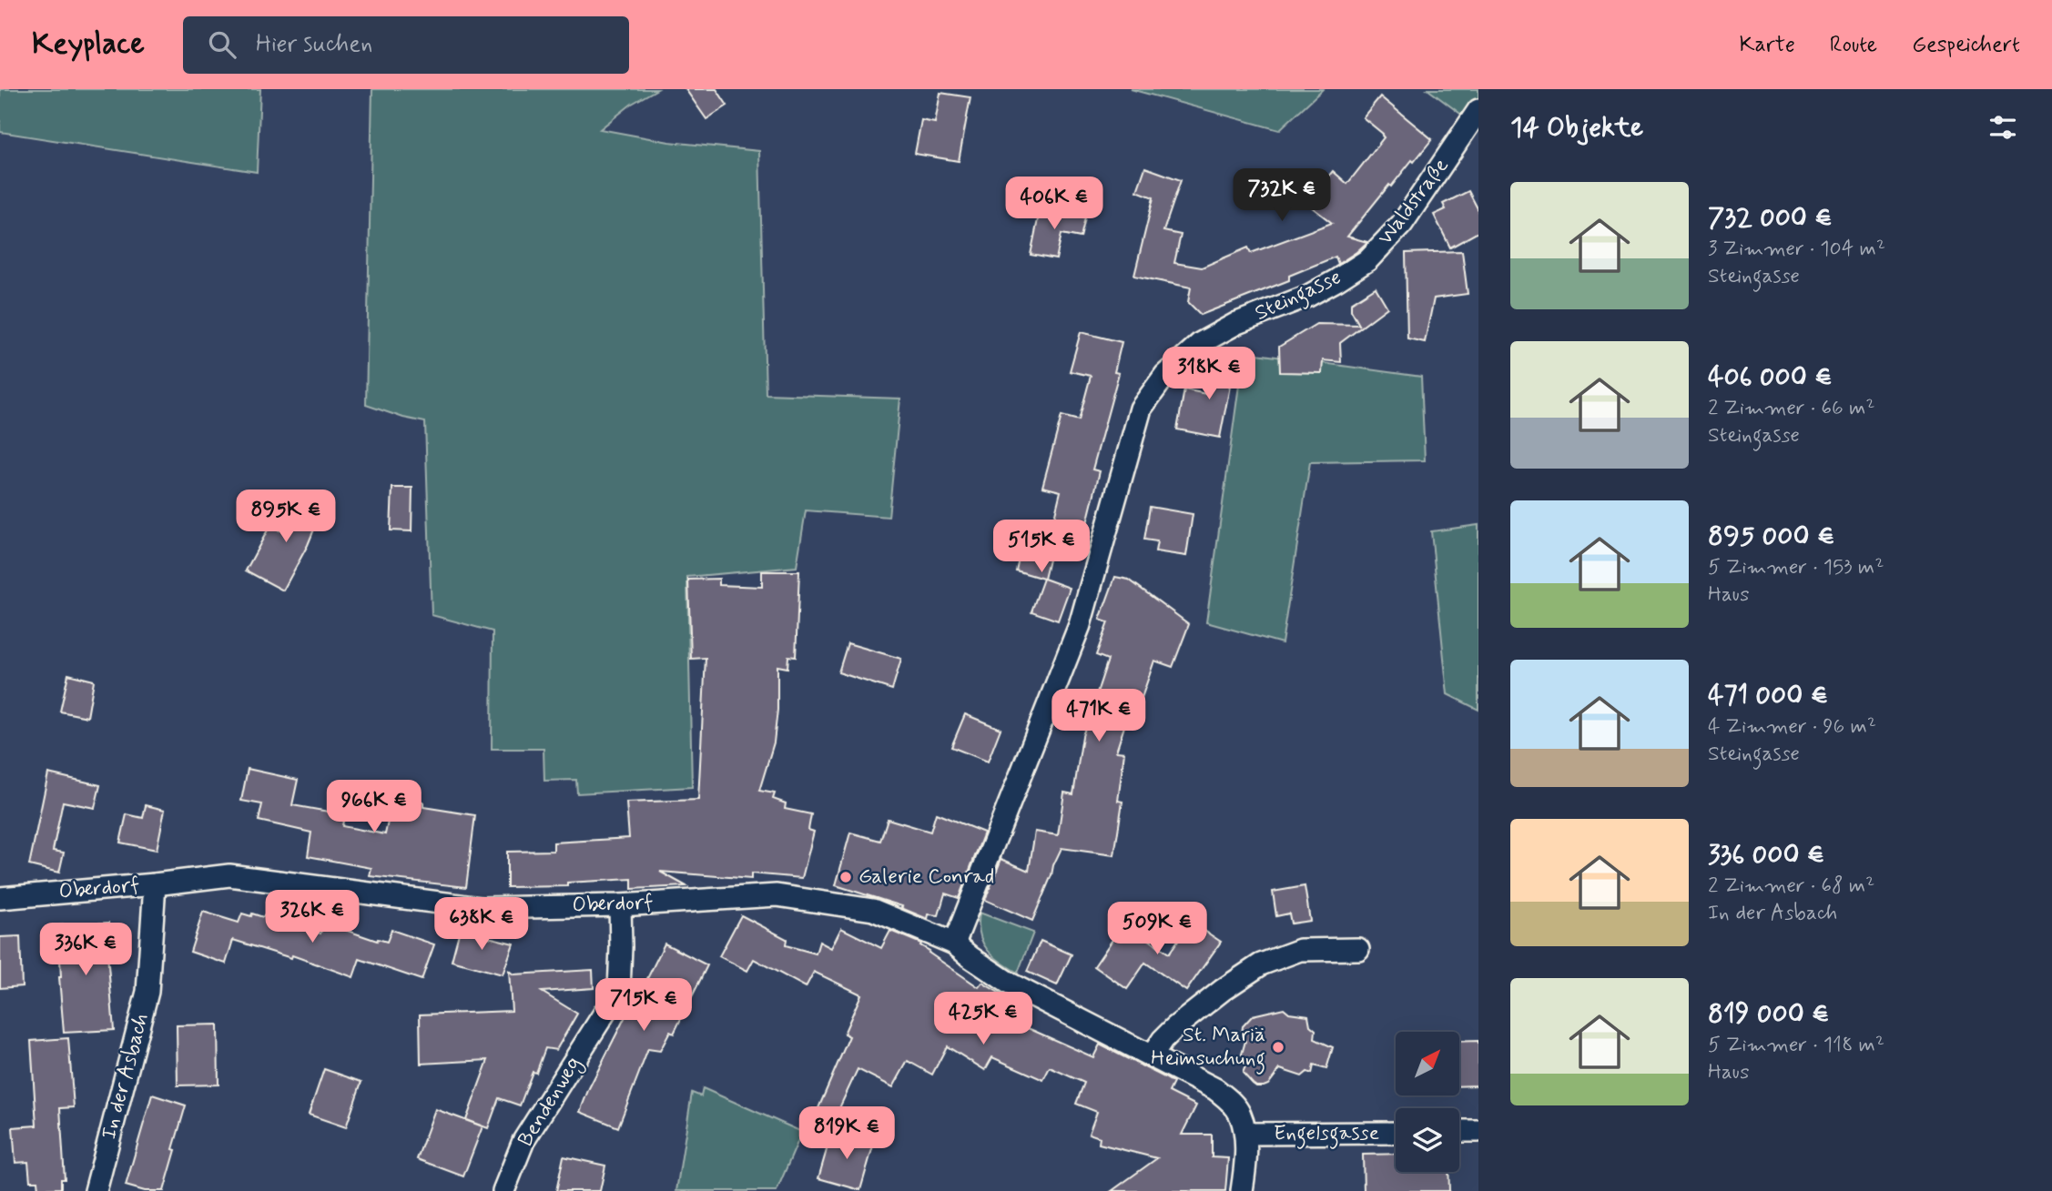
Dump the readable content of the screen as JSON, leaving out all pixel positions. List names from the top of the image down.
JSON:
{
  "streets": {
    "street": [
      "Waldstraße",
      "Steingasse",
      "Oberdorf",
      "In der Asbach",
      "Bendenweg",
      "Engelsgasse"
    ]
  },
  "crossings": [
    ["Waldstraße", "Steingasse"],
    ["Steingasse", "Oberdorf"],
    ["Oberdorf", "In der Asbach"],
    ["Oberdorf", "Bendenweg"],
    ["Oberdorf", "Engelsgasse"]
  ],
  "places": ["Galerie Conrad", "St. Mariä Heimsuchung"],
  "north": "top right",
  "page": {
    "header": "Keyplace",
    "search": "Hier suchen",
    "nav": ["Karte", "Route", "Gespeichert"],
    "heading": "14 Objekte",
    "list": [
      {
        "name": "732 000 €",
        "note": "3 Zimmer · 104 m² · Steingasse"
      },
      {
        "name": "406 000 €",
        "note": "2 Zimmer · 66 m² · Steingasse"
      },
      {
        "name": "895 000 €",
        "note": "5 Zimmer · 153 m² · Haus"
      },
      {
        "name": "471 000 €",
        "note": "4 Zimmer · 96 m² · Steingasse"
      },
      {
        "name": "336 000 €",
        "note": "2 Zimmer · 68 m² · In der Asbach"
      },
      {
        "name": "819 000 €",
        "note": "5 Zimmer · 118 m² · Haus"
      }
    ],
    "price": [
      "732K €",
      "406K €",
      "318K €",
      "895K €",
      "515K €",
      "471K €",
      "966K €",
      "326K €",
      "638K €",
      "509K €",
      "336K €",
      "715K €",
      "425K €",
      "819K €"
    ]
  }
}
